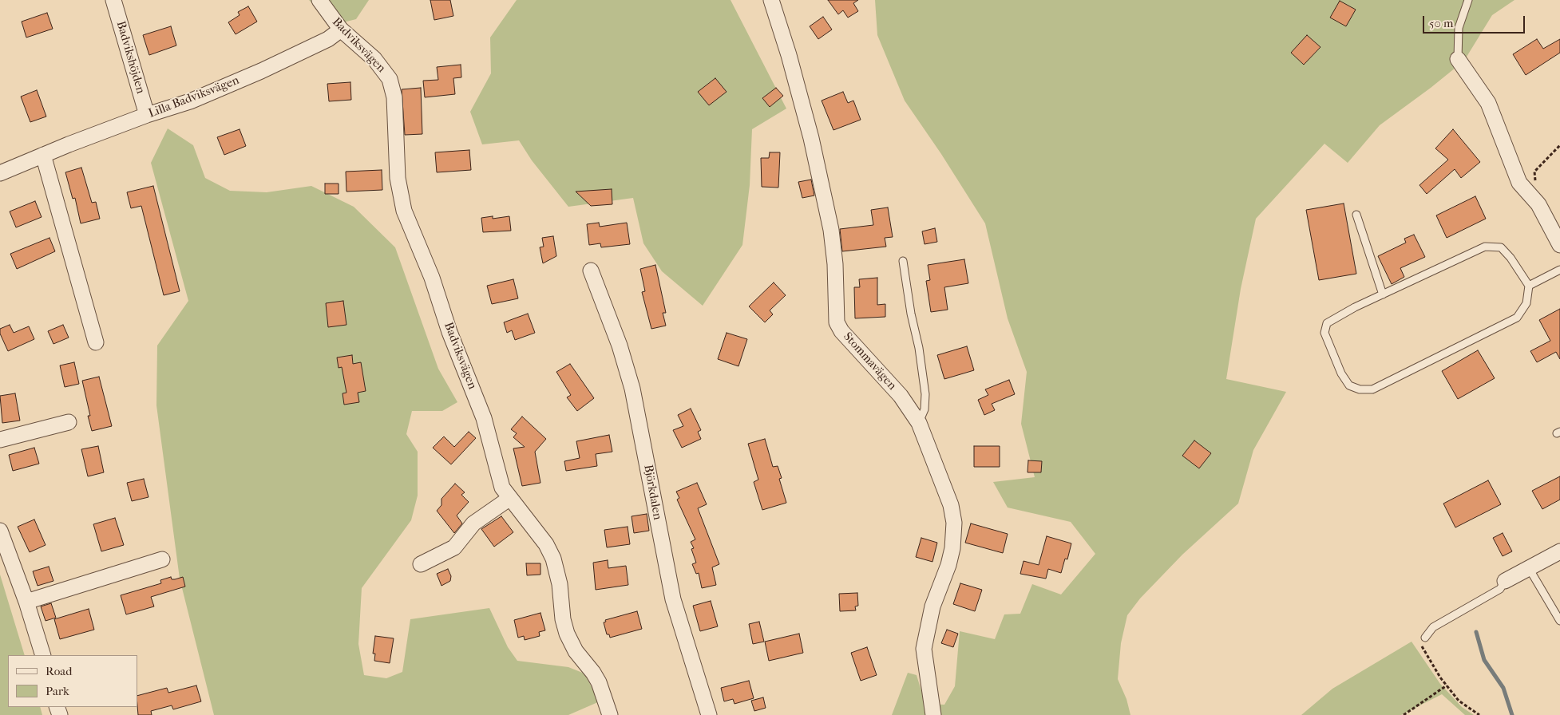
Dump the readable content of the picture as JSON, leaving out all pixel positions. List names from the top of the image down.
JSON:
{
  "streets": {
    "street": [
      "Badviksvägen",
      "Badvikshöjden",
      "Lilla Badviksvägen",
      "Stommavägen",
      "Björkdalen"
    ]
  },
  "crossings": [
    ["Badviksvägen", "Lilla Badviksvägen"],
    ["Badvikshöjden", "Lilla Badviksvägen"]
  ],
  "legend": ["Road", "Park"],
  "scale_bar": "50 m"
}
